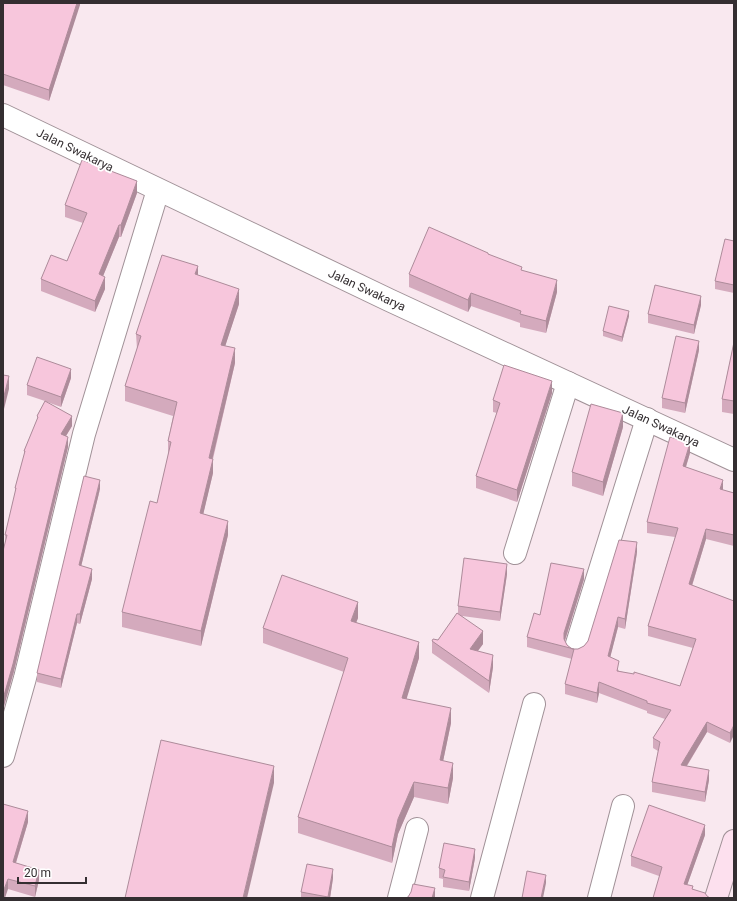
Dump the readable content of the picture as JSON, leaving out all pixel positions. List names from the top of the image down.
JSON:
{
  "streets": {
    "street": ["Jalan Swakarya"]
  },
  "scale_bar": "20 m"
}
